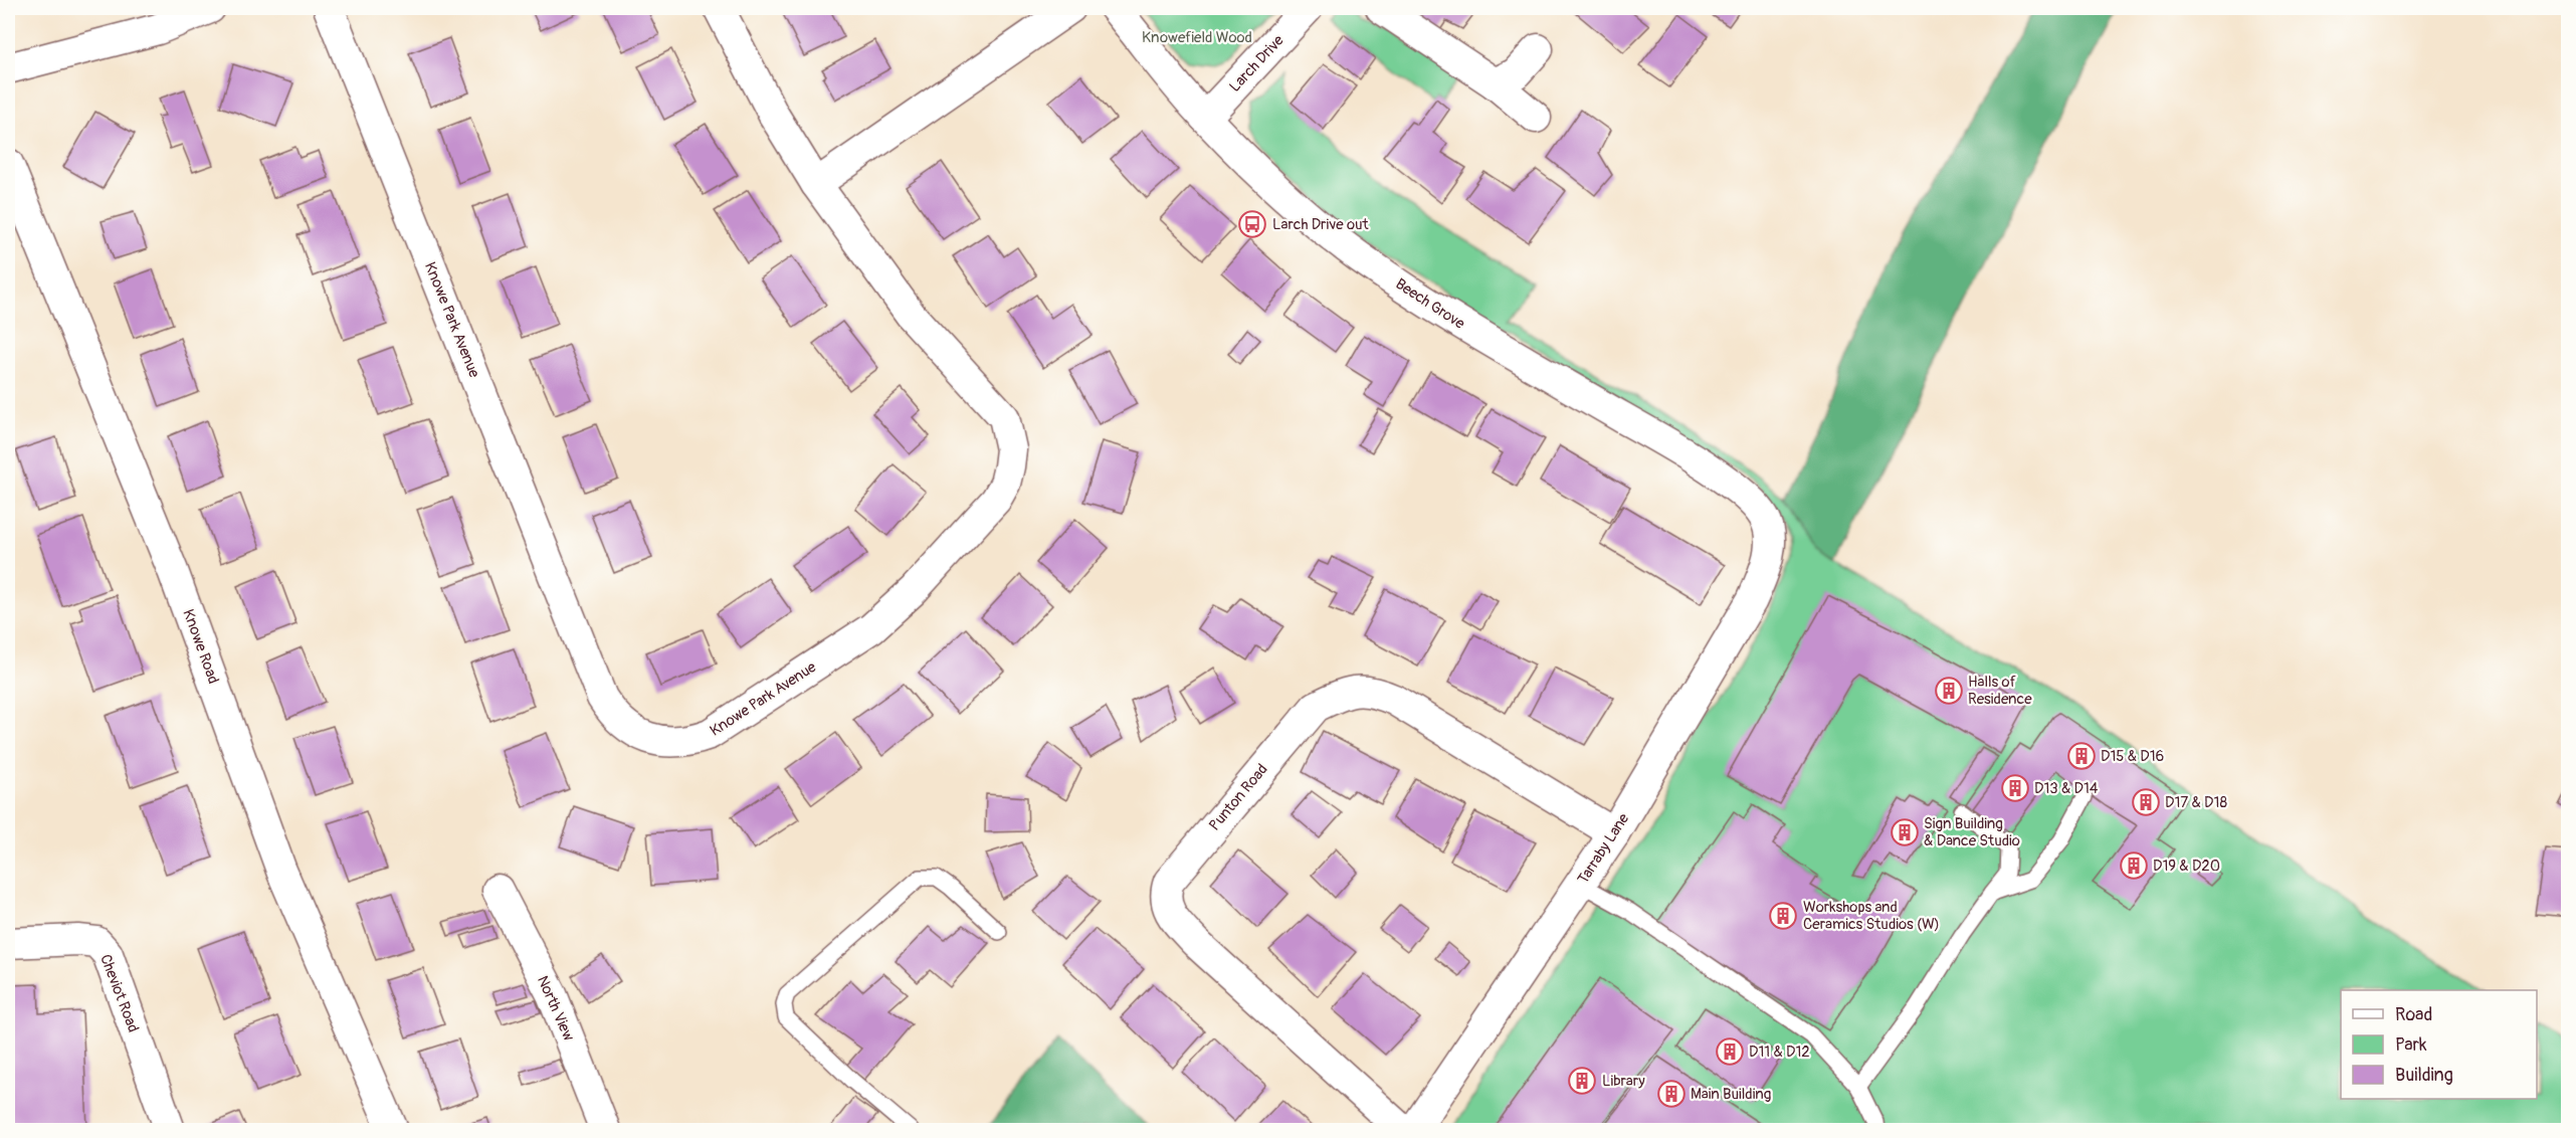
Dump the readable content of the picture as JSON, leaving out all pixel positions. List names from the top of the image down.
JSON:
{
  "streets": {
    "street": [
      "Larch Drive",
      "Beech Grove",
      "Knowe Park Avenue",
      "Knowe Road",
      "Punton Road",
      "Tarraby Lane",
      "Cheviot Road",
      "North View"
    ]
  },
  "crossings": [
    ["Larch Drive", "Beech Grove"],
    ["Beech Grove", "Tarraby Lane"],
    ["Punton Road", "Tarraby Lane"]
  ],
  "parks": ["Knowefield Wood"],
  "places": {
    "bus stop": ["Larch Drive out"],
    "building": [
      "Halls of Residence",
      "D15 & D16",
      "D13 & D14",
      "D17 & D18",
      "Sign Building & Dance Studio",
      "D19 & D20",
      "Workshops and Ceramics Studios (W)",
      "D11 & D12",
      "Library",
      "Main Building"
    ]
  },
  "legend": ["Road", "Park", "Building"]
}
